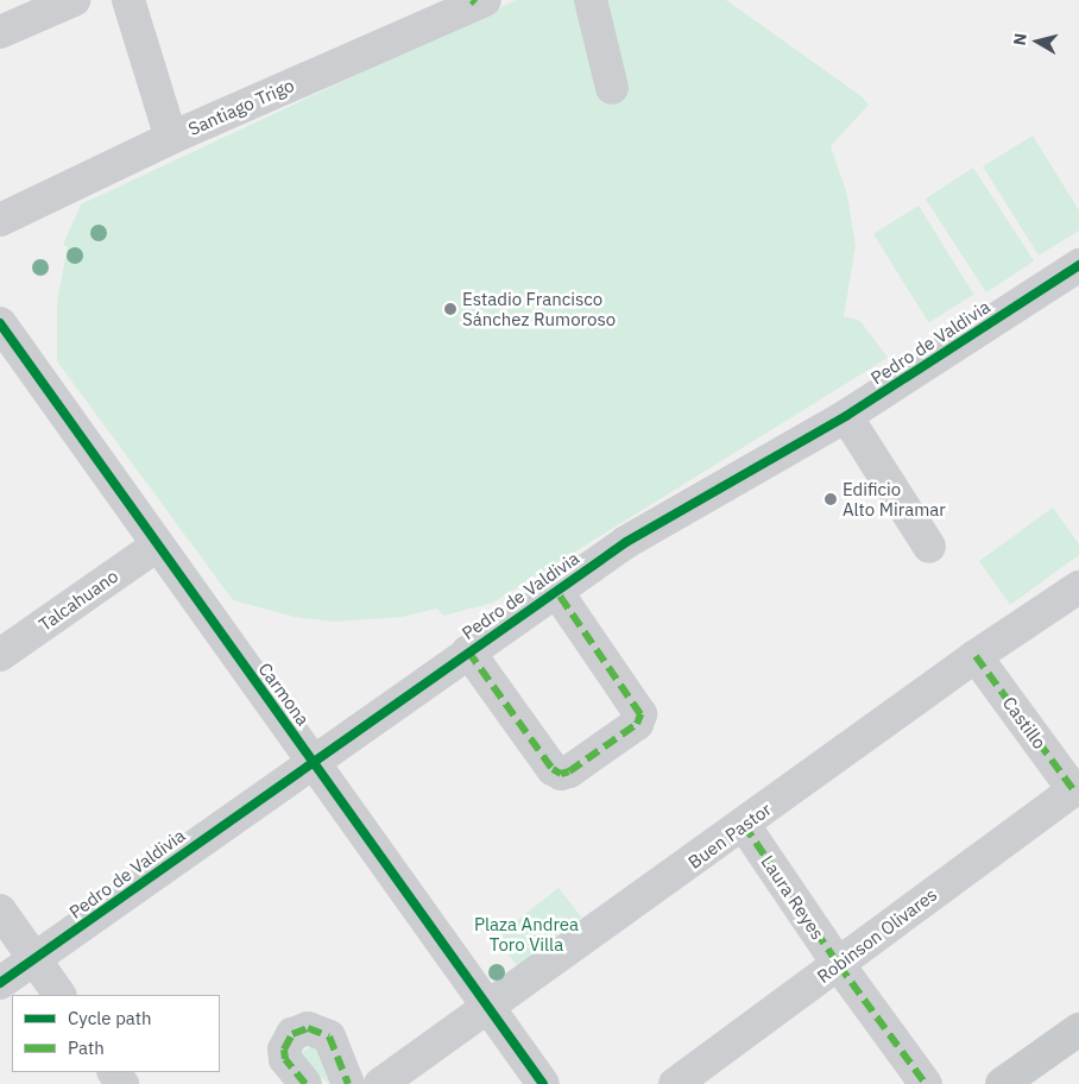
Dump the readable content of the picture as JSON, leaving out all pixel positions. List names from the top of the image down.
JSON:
{
  "streets": {
    "street": [
      "Santiago Trigo",
      "Pedro de Valdivia",
      "Talcahuano",
      "Carmona",
      "Castillo",
      "Buen Pastor",
      "Laura Reyes",
      "Robinson Olivares"
    ]
  },
  "crossings": [
    ["Pedro de Valdivia", "Carmona"],
    ["Talcahuano", "Carmona"],
    ["Carmona", "Buen Pastor"],
    ["Castillo", "Buen Pastor"],
    ["Castillo", "Robinson Olivares"],
    ["Buen Pastor", "Laura Reyes"],
    ["Laura Reyes", "Robinson Olivares"]
  ],
  "parks": ["Plaza Andrea Toro Villa"],
  "places": ["Estadio Francisco Sánchez Rumoroso", "Edificio Alto Miramar"],
  "legend": ["Cycle path", "Path"],
  "north": "left"
}
